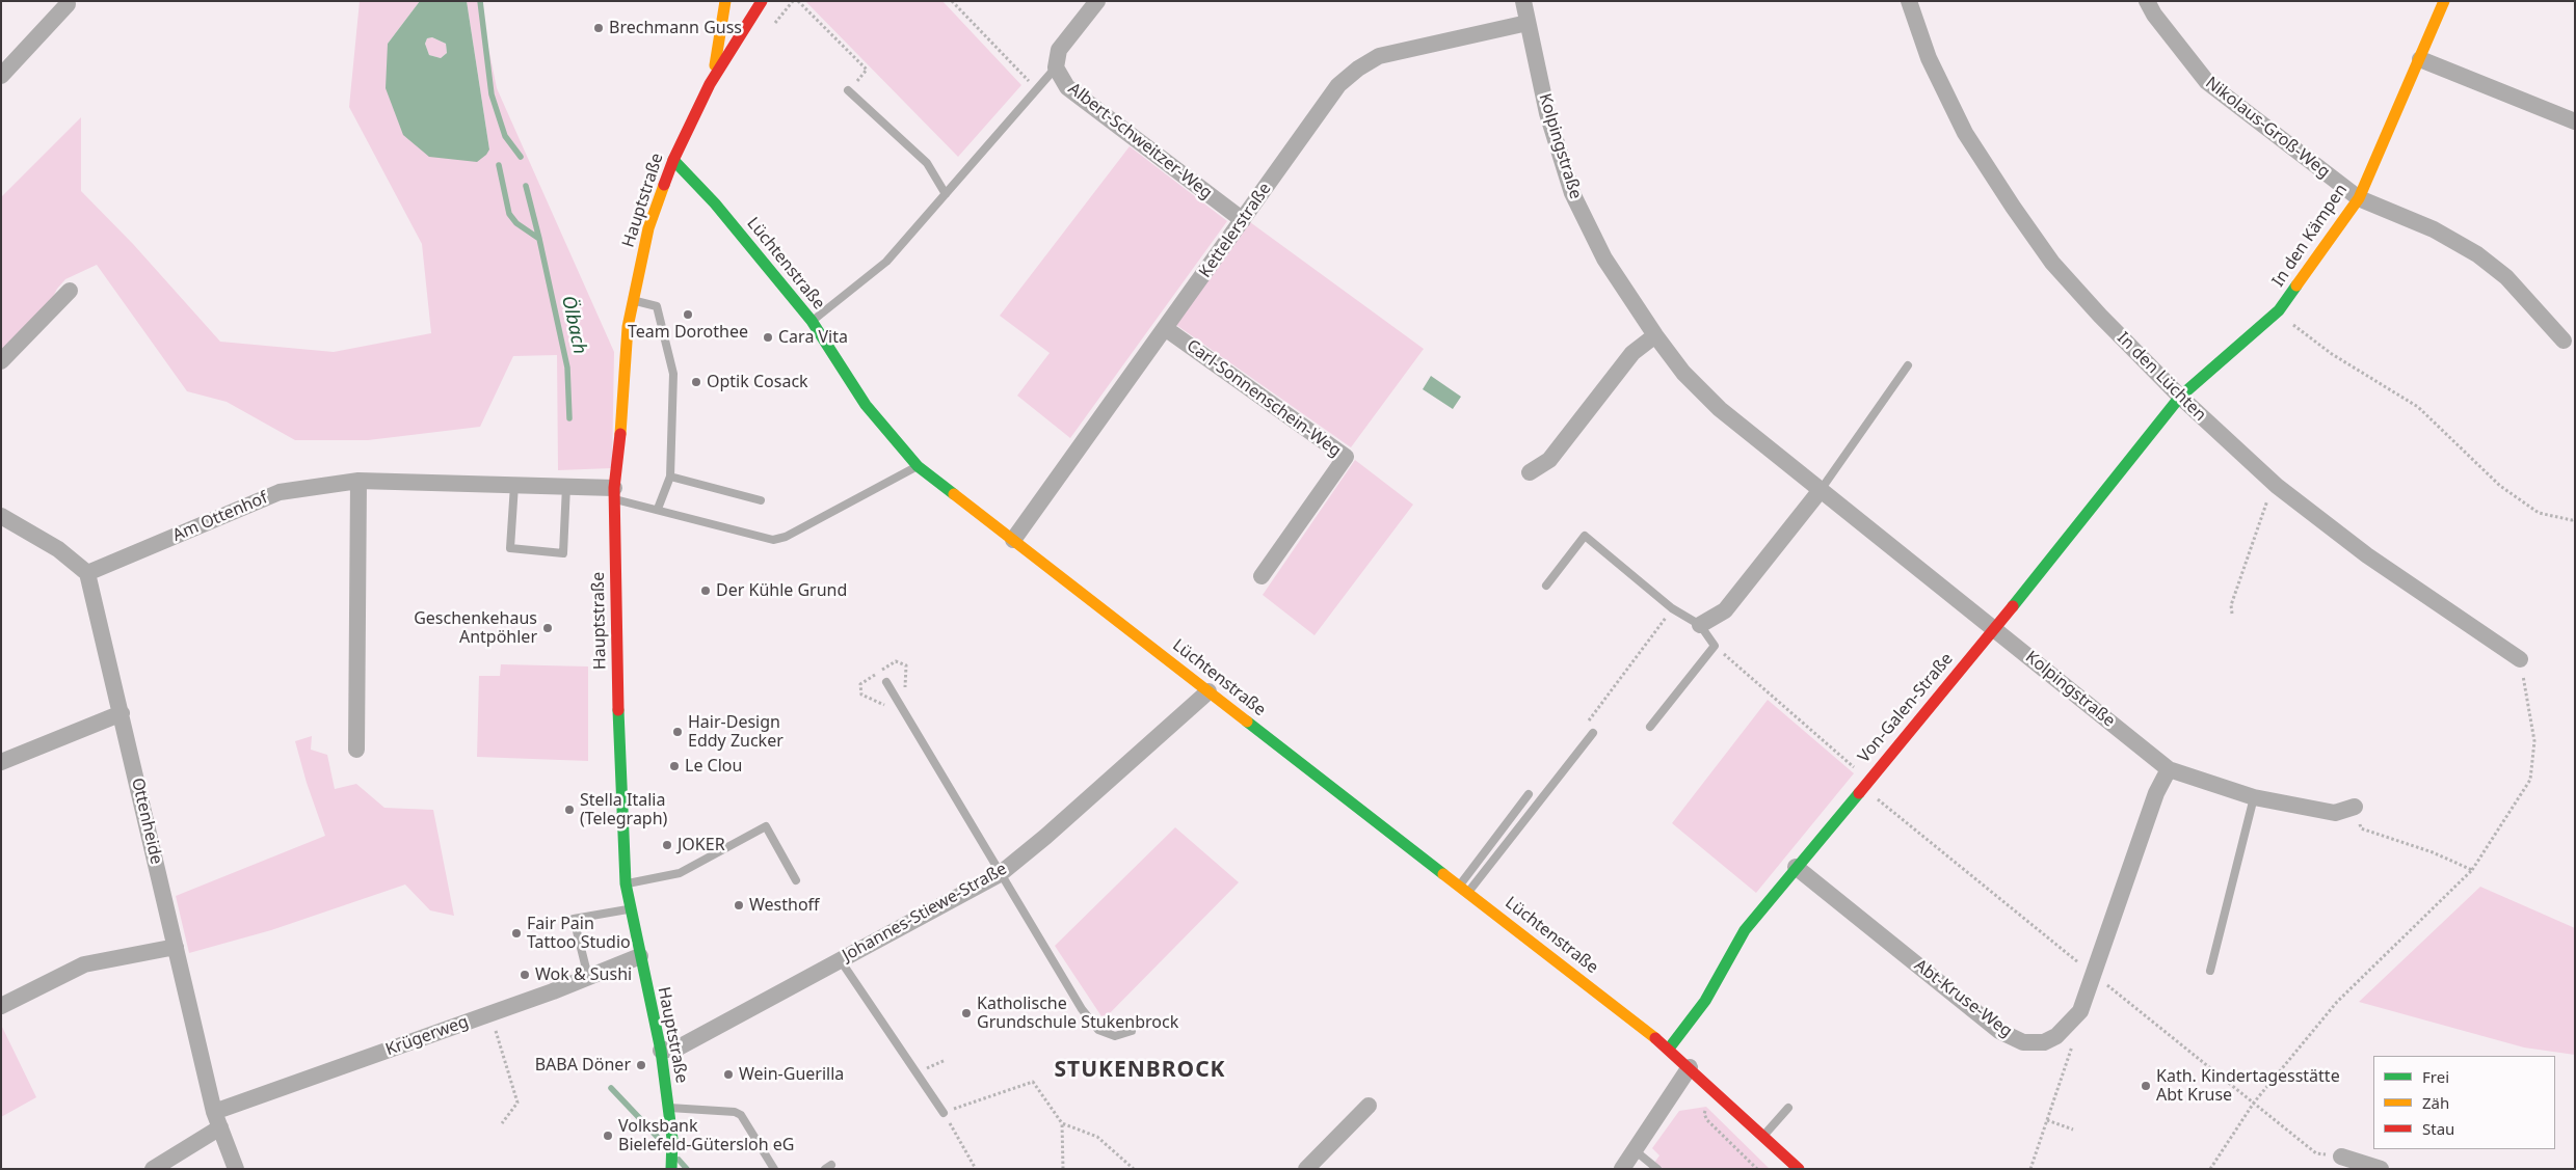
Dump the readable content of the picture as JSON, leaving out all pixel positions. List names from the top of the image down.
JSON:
{
  "streets": {
    "street": [
      "Nikolaus-Groß-Weg",
      "Albert-Schweitzer-Weg",
      "Kolpingstraße",
      "Hauptstraße",
      "Kettelerstraße",
      "In den Kämpen",
      "Lüchtenstraße",
      "In den Lüchten",
      "Carl-Sonnenschein-Weg",
      "Am Ottenhof",
      "Von-Galen-Straße",
      "Ottenheide",
      "Johannes-Stiewe-Straße",
      "Abt-Kruse-Weg",
      "Krügerweg"
    ]
  },
  "crossings": [
    ["Nikolaus-Groß-Weg", "In den Kämpen"],
    ["Albert-Schweitzer-Weg", "Kettelerstraße"],
    ["Kolpingstraße", "Kettelerstraße"],
    ["Kolpingstraße", "Von-Galen-Straße"],
    ["Kolpingstraße", "Abt-Kruse-Weg"],
    ["Hauptstraße", "Lüchtenstraße"],
    ["Hauptstraße", "Am Ottenhof"],
    ["Hauptstraße", "Johannes-Stiewe-Straße"],
    ["Hauptstraße", "Krügerweg"],
    ["Kettelerstraße", "Lüchtenstraße"],
    ["Kettelerstraße", "Carl-Sonnenschein-Weg"],
    ["In den Kämpen", "In den Lüchten"],
    ["In den Kämpen", "Von-Galen-Straße"],
    ["Lüchtenstraße", "Von-Galen-Straße"],
    ["Lüchtenstraße", "Johannes-Stiewe-Straße"],
    ["In den Lüchten", "Von-Galen-Straße"],
    ["Am Ottenhof", "Ottenheide"],
    ["Von-Galen-Straße", "Abt-Kruse-Weg"],
    ["Ottenheide", "Krügerweg"]
  ],
  "districts": ["STUKENBROCK"],
  "water": ["Ölbach"],
  "places": [
    "Brechmann Guss",
    "Team Dorothee",
    "Cara Vita",
    "Optik Cosack",
    "Der Kühle Grund",
    "Geschenkehaus Antpöhler",
    "Hair-Design Eddy Zucker",
    "Le Clou",
    "Stella Italia (Telegraph)",
    "JOKER",
    "Westhoff",
    "Fair Pain Tattoo Studio",
    "Wok & Sushi",
    "Katholische Grundschule Stukenbrock",
    "BABA Döner",
    "Wein-Guerilla",
    "Kath. Kindertagesstätte Abt Kruse",
    "Volksbank Bielefeld-Gütersloh eG"
  ],
  "legend": ["Frei", "Zäh", "Stau"]
}
